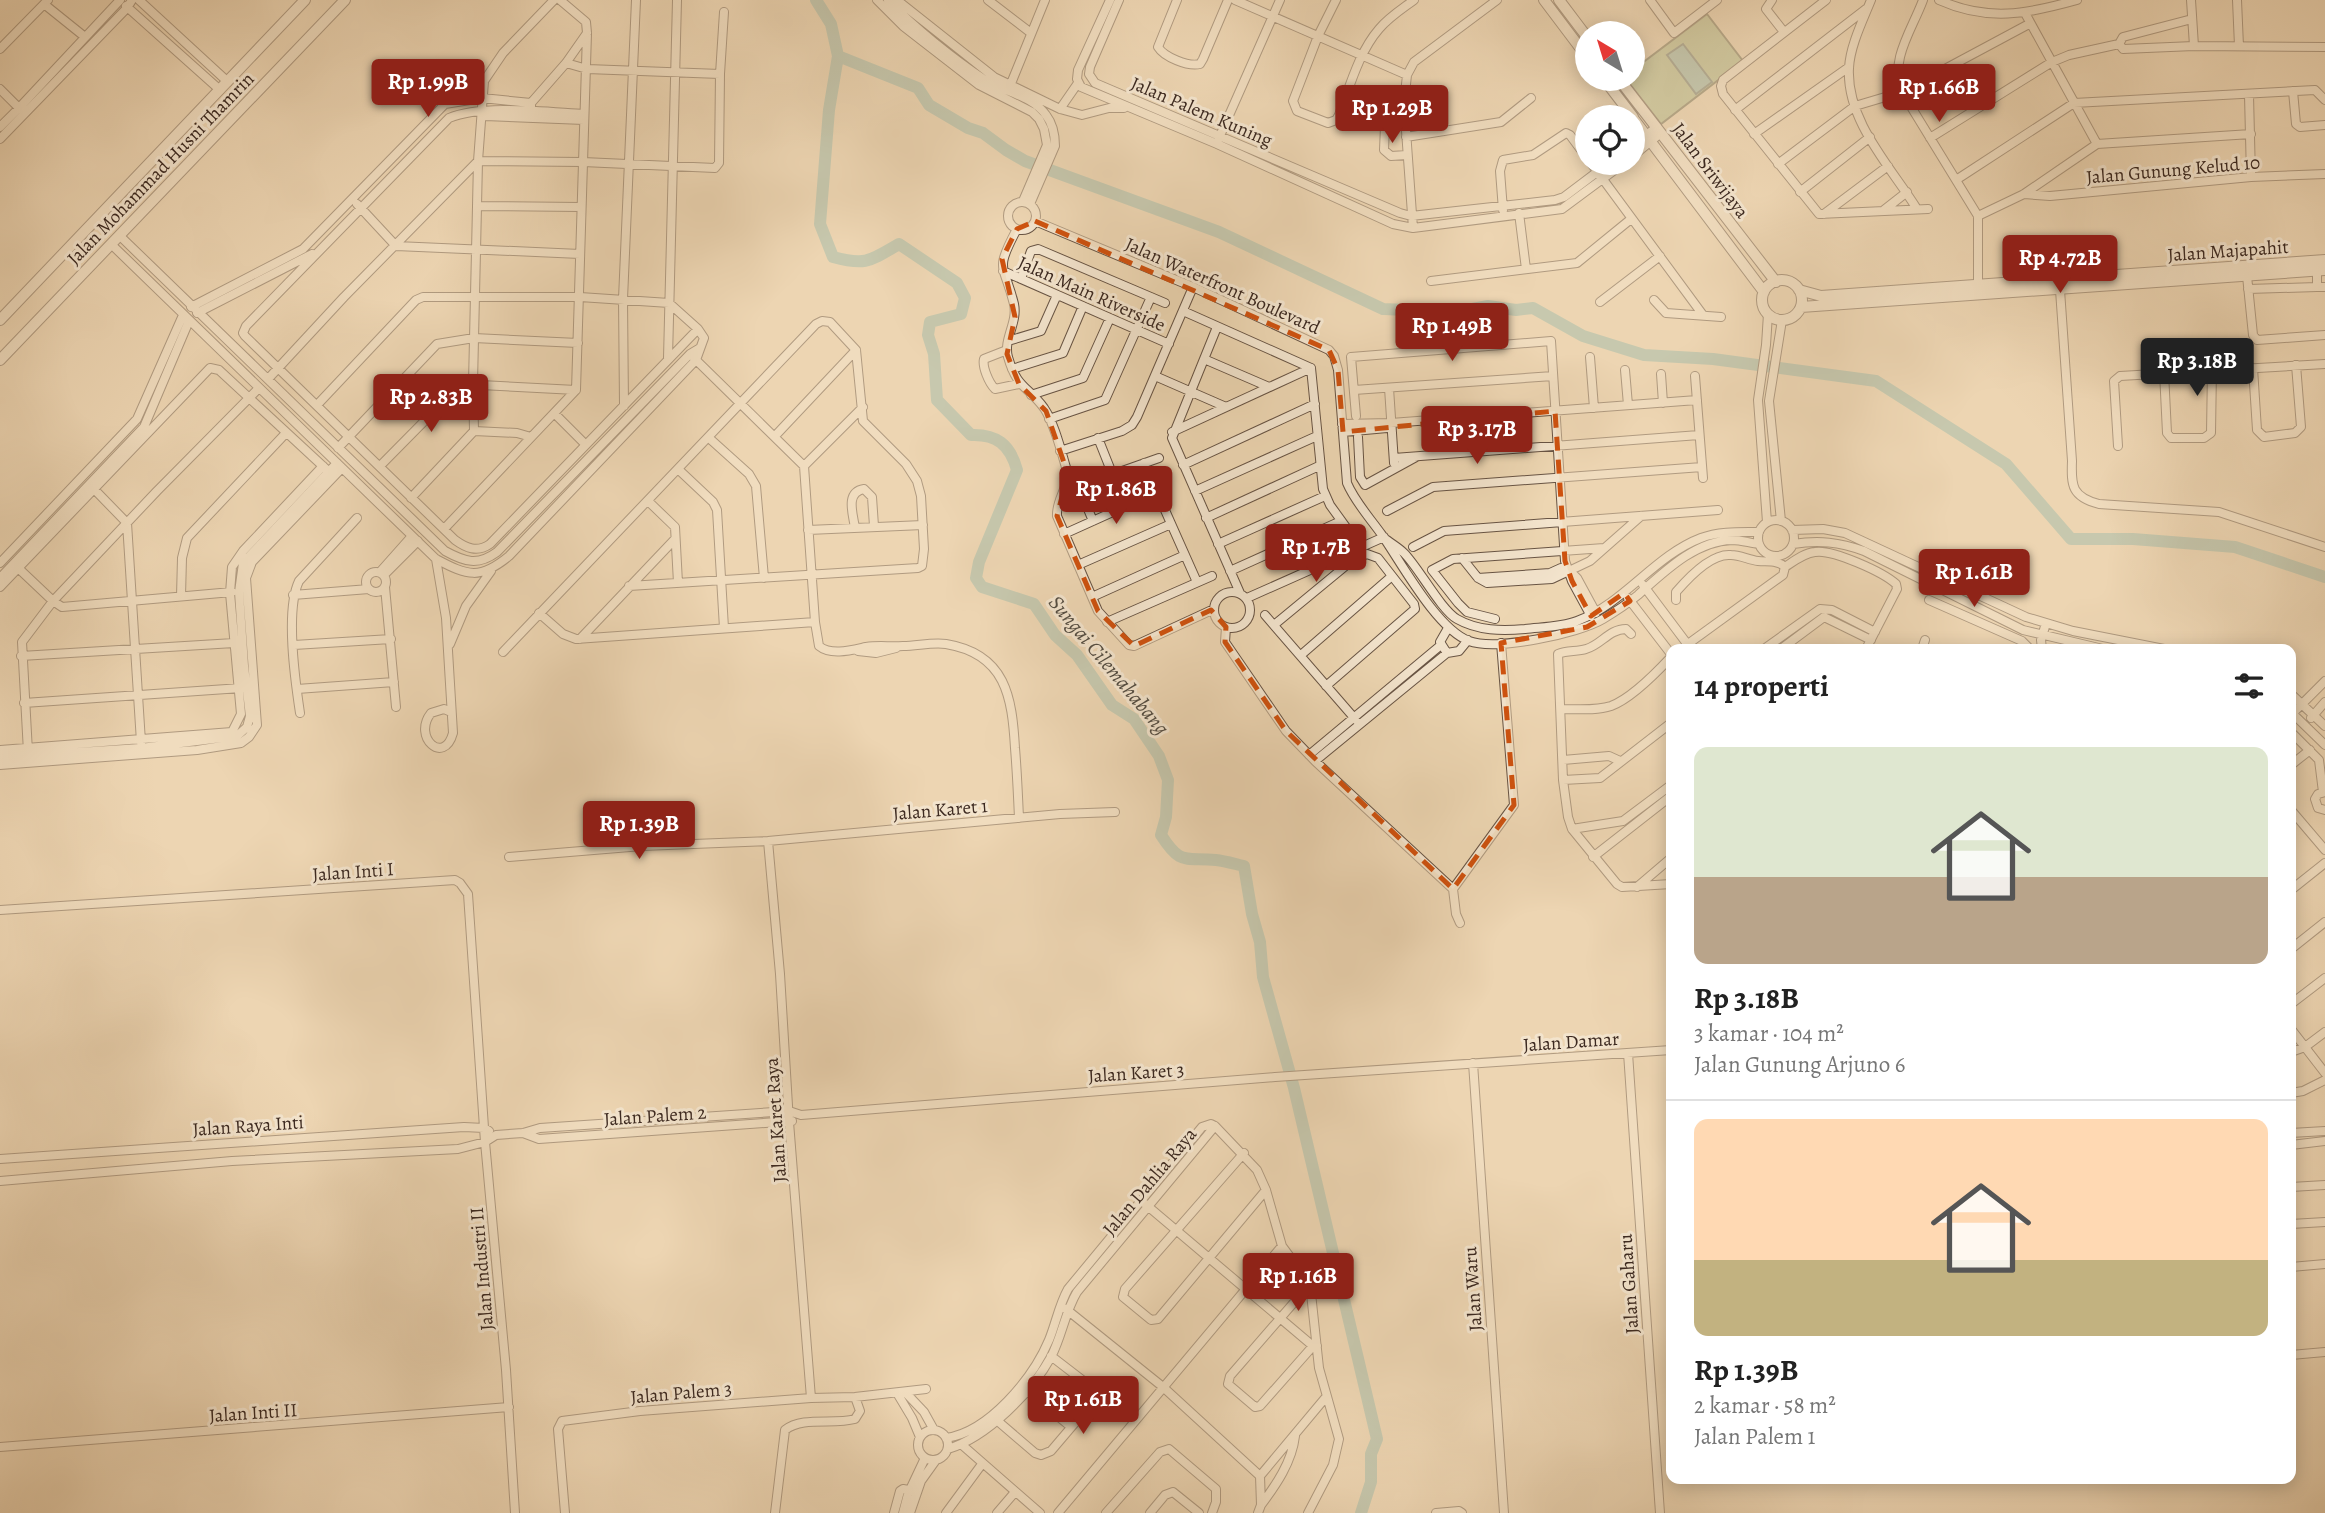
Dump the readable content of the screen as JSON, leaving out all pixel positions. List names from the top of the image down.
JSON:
{
  "streets": {
    "street": [
      "Jalan Palem Kuning",
      "Jalan Mohammad Husni Thamrin",
      "Jalan Gunung Kelud 10",
      "Jalan Sriwijaya",
      "Jalan Majapahit",
      "Jalan Waterfront Boulevard",
      "Jalan Main Riverside",
      "Jalan Karet 1",
      "Jalan Inti I",
      "Jalan Damar",
      "Jalan Karet 3",
      "Jalan Palem 2",
      "Jalan Karet Raya",
      "Jalan Raya Inti",
      "Jalan Dahlia Raya",
      "Jalan Industri II",
      "Jalan Gaharu",
      "Jalan Waru",
      "Jalan Palem 3",
      "Jalan Inti II"
    ]
  },
  "crossings": [
    ["Jalan Sriwijaya", "Jalan Majapahit"],
    ["Jalan Karet 1", "Jalan Karet Raya"],
    ["Jalan Inti I", "Jalan Raya Inti"],
    ["Jalan Inti I", "Jalan Industri II"],
    ["Jalan Damar", "Jalan Karet 3"],
    ["Jalan Damar", "Jalan Gaharu"],
    ["Jalan Damar", "Jalan Waru"],
    ["Jalan Karet 3", "Jalan Palem 2"],
    ["Jalan Karet 3", "Jalan Karet Raya"],
    ["Jalan Karet 3", "Jalan Waru"],
    ["Jalan Palem 2", "Jalan Karet Raya"],
    ["Jalan Palem 2", "Jalan Raya Inti"],
    ["Jalan Palem 2", "Jalan Industri II"],
    ["Jalan Karet Raya", "Jalan Palem 3"],
    ["Jalan Raya Inti", "Jalan Industri II"],
    ["Jalan Industri II", "Jalan Inti II"]
  ],
  "water": ["Sungai Cilemahabang"],
  "north": "top left",
  "page": {
    "price": [
      "Rp 1.99B",
      "Rp 1.66B",
      "Rp 1.29B",
      "Rp 4.72B",
      "Rp 1.49B",
      "Rp 3.18B",
      "Rp 2.83B",
      "Rp 3.17B",
      "Rp 1.86B",
      "Rp 1.7B",
      "Rp 1.61B",
      "Rp 1.39B",
      "Rp 1.16B",
      "Rp 1.61B"
    ],
    "heading": "14 properti",
    "list": [
      {
        "name": "Rp 3.18B",
        "note": "3 kamar · 104 m² · Jalan Gunung Arjuno 6"
      },
      {
        "name": "Rp 1.39B",
        "note": "2 kamar · 58 m² · Jalan Palem 1"
      }
    ]
  }
}
